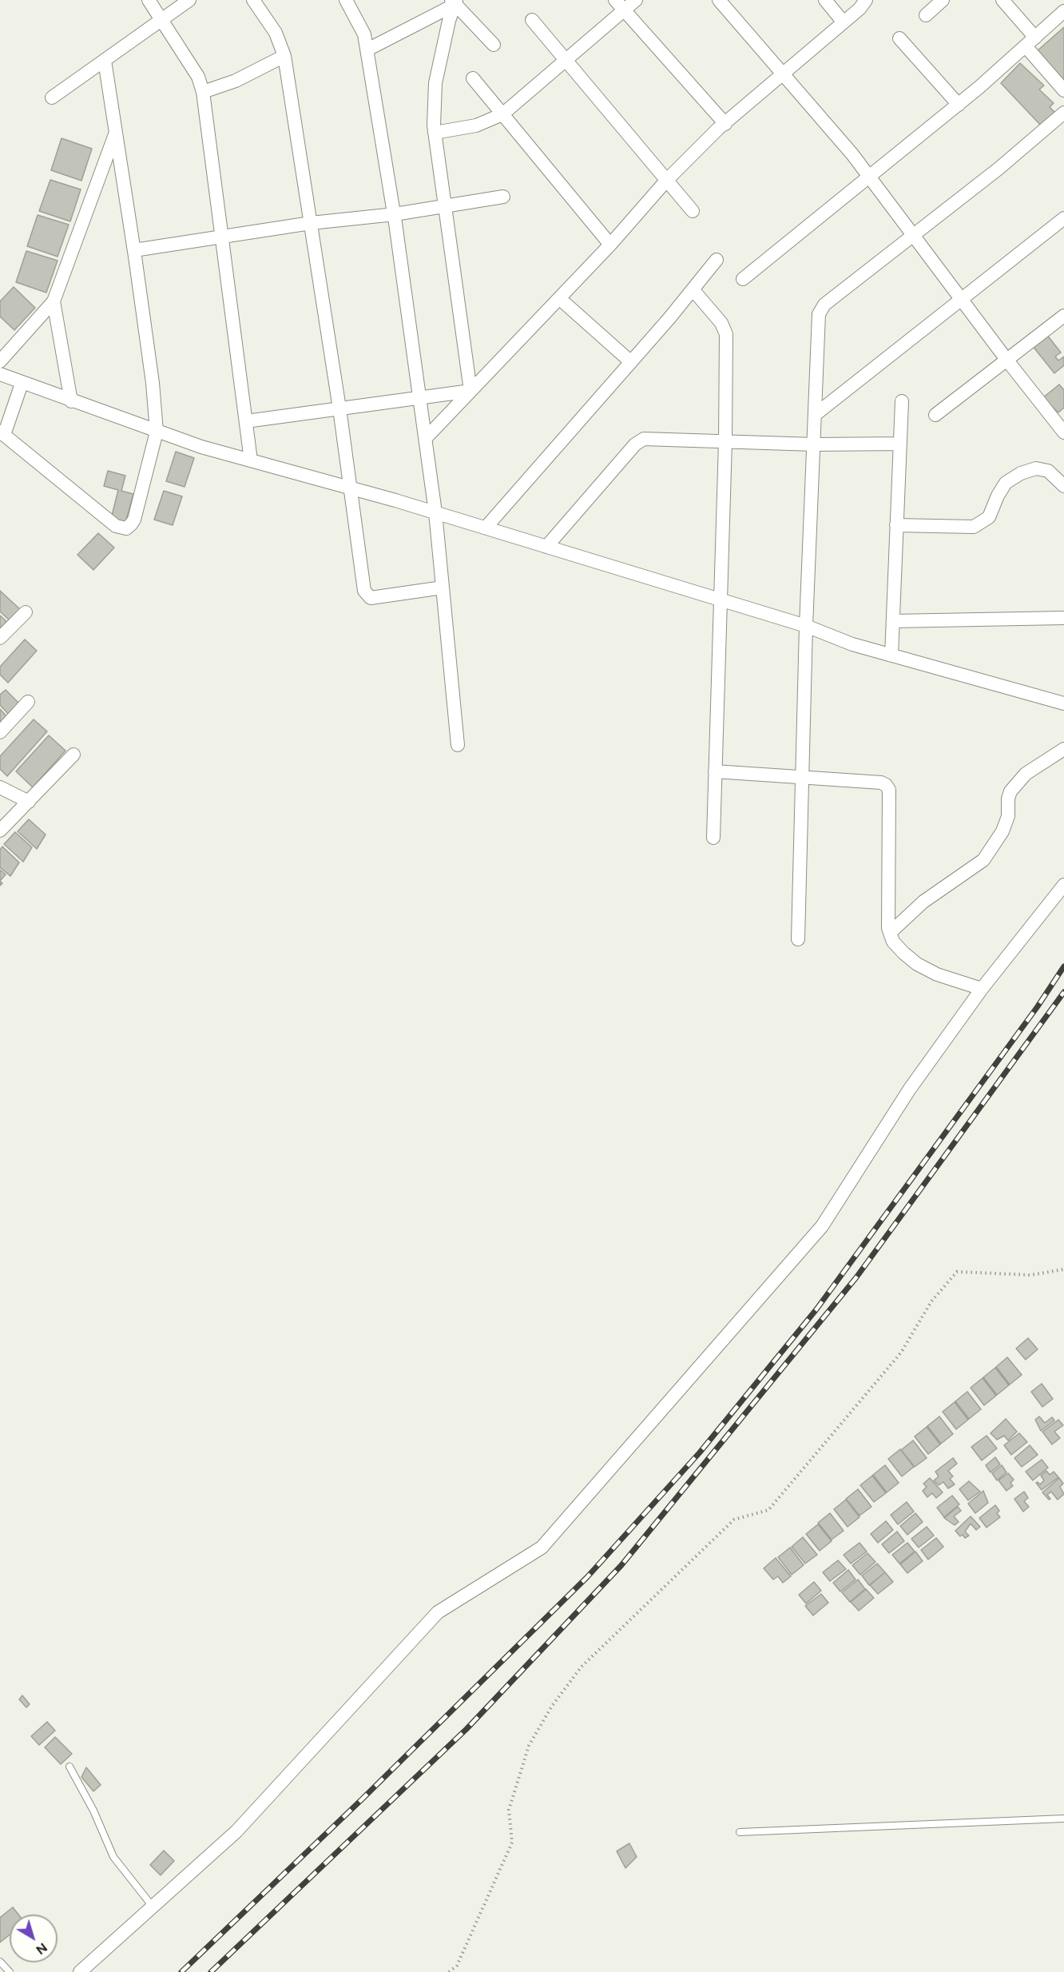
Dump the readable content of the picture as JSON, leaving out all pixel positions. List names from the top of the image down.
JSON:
{
  "north": "bottom right"
}
